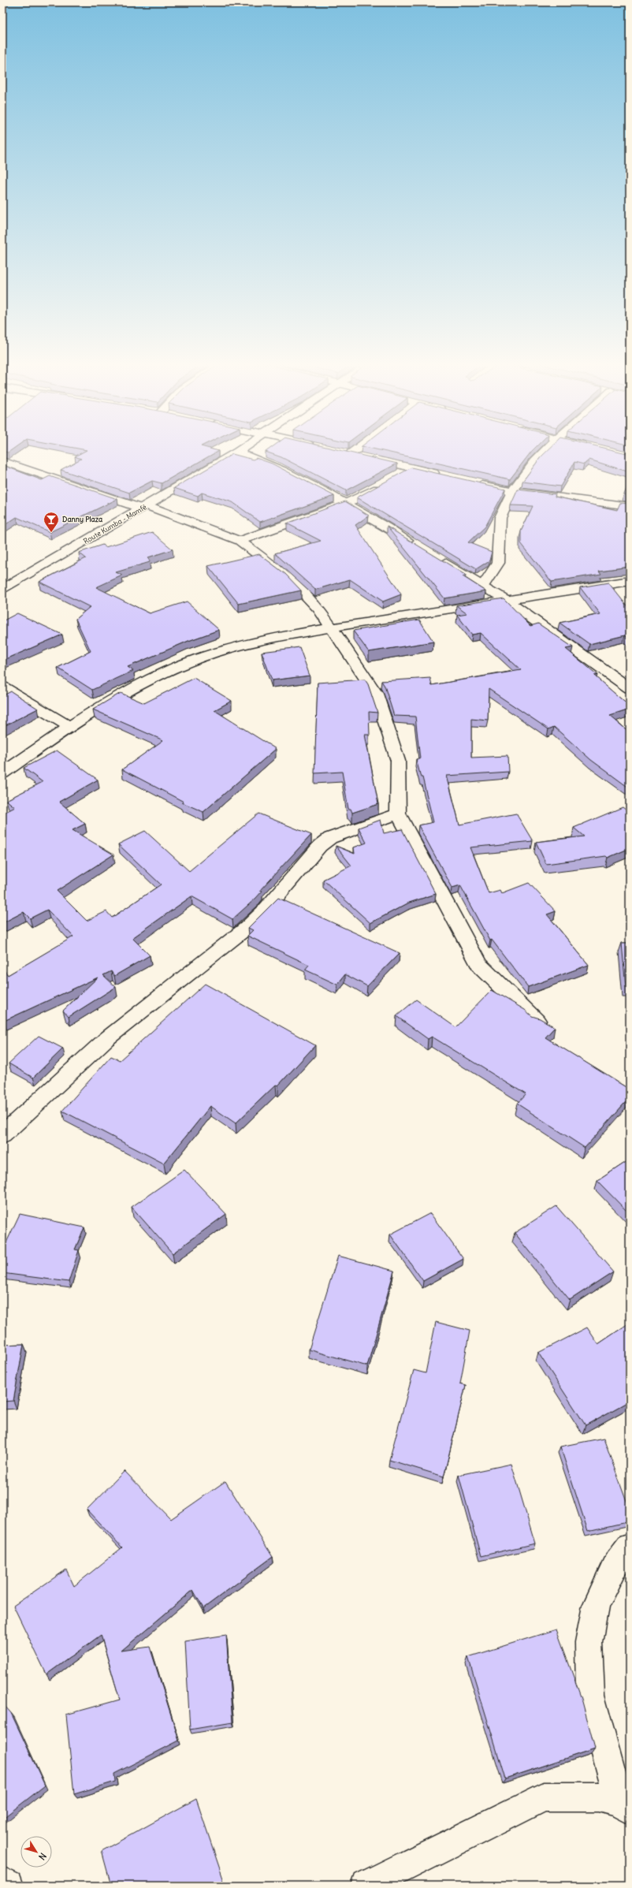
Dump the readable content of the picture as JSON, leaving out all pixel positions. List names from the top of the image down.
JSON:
{
  "streets": {
    "main road": ["Route Kumba - Mamfé"]
  },
  "places": {
    "bar": ["Danny Plaza"]
  },
  "north": "bottom right"
}
